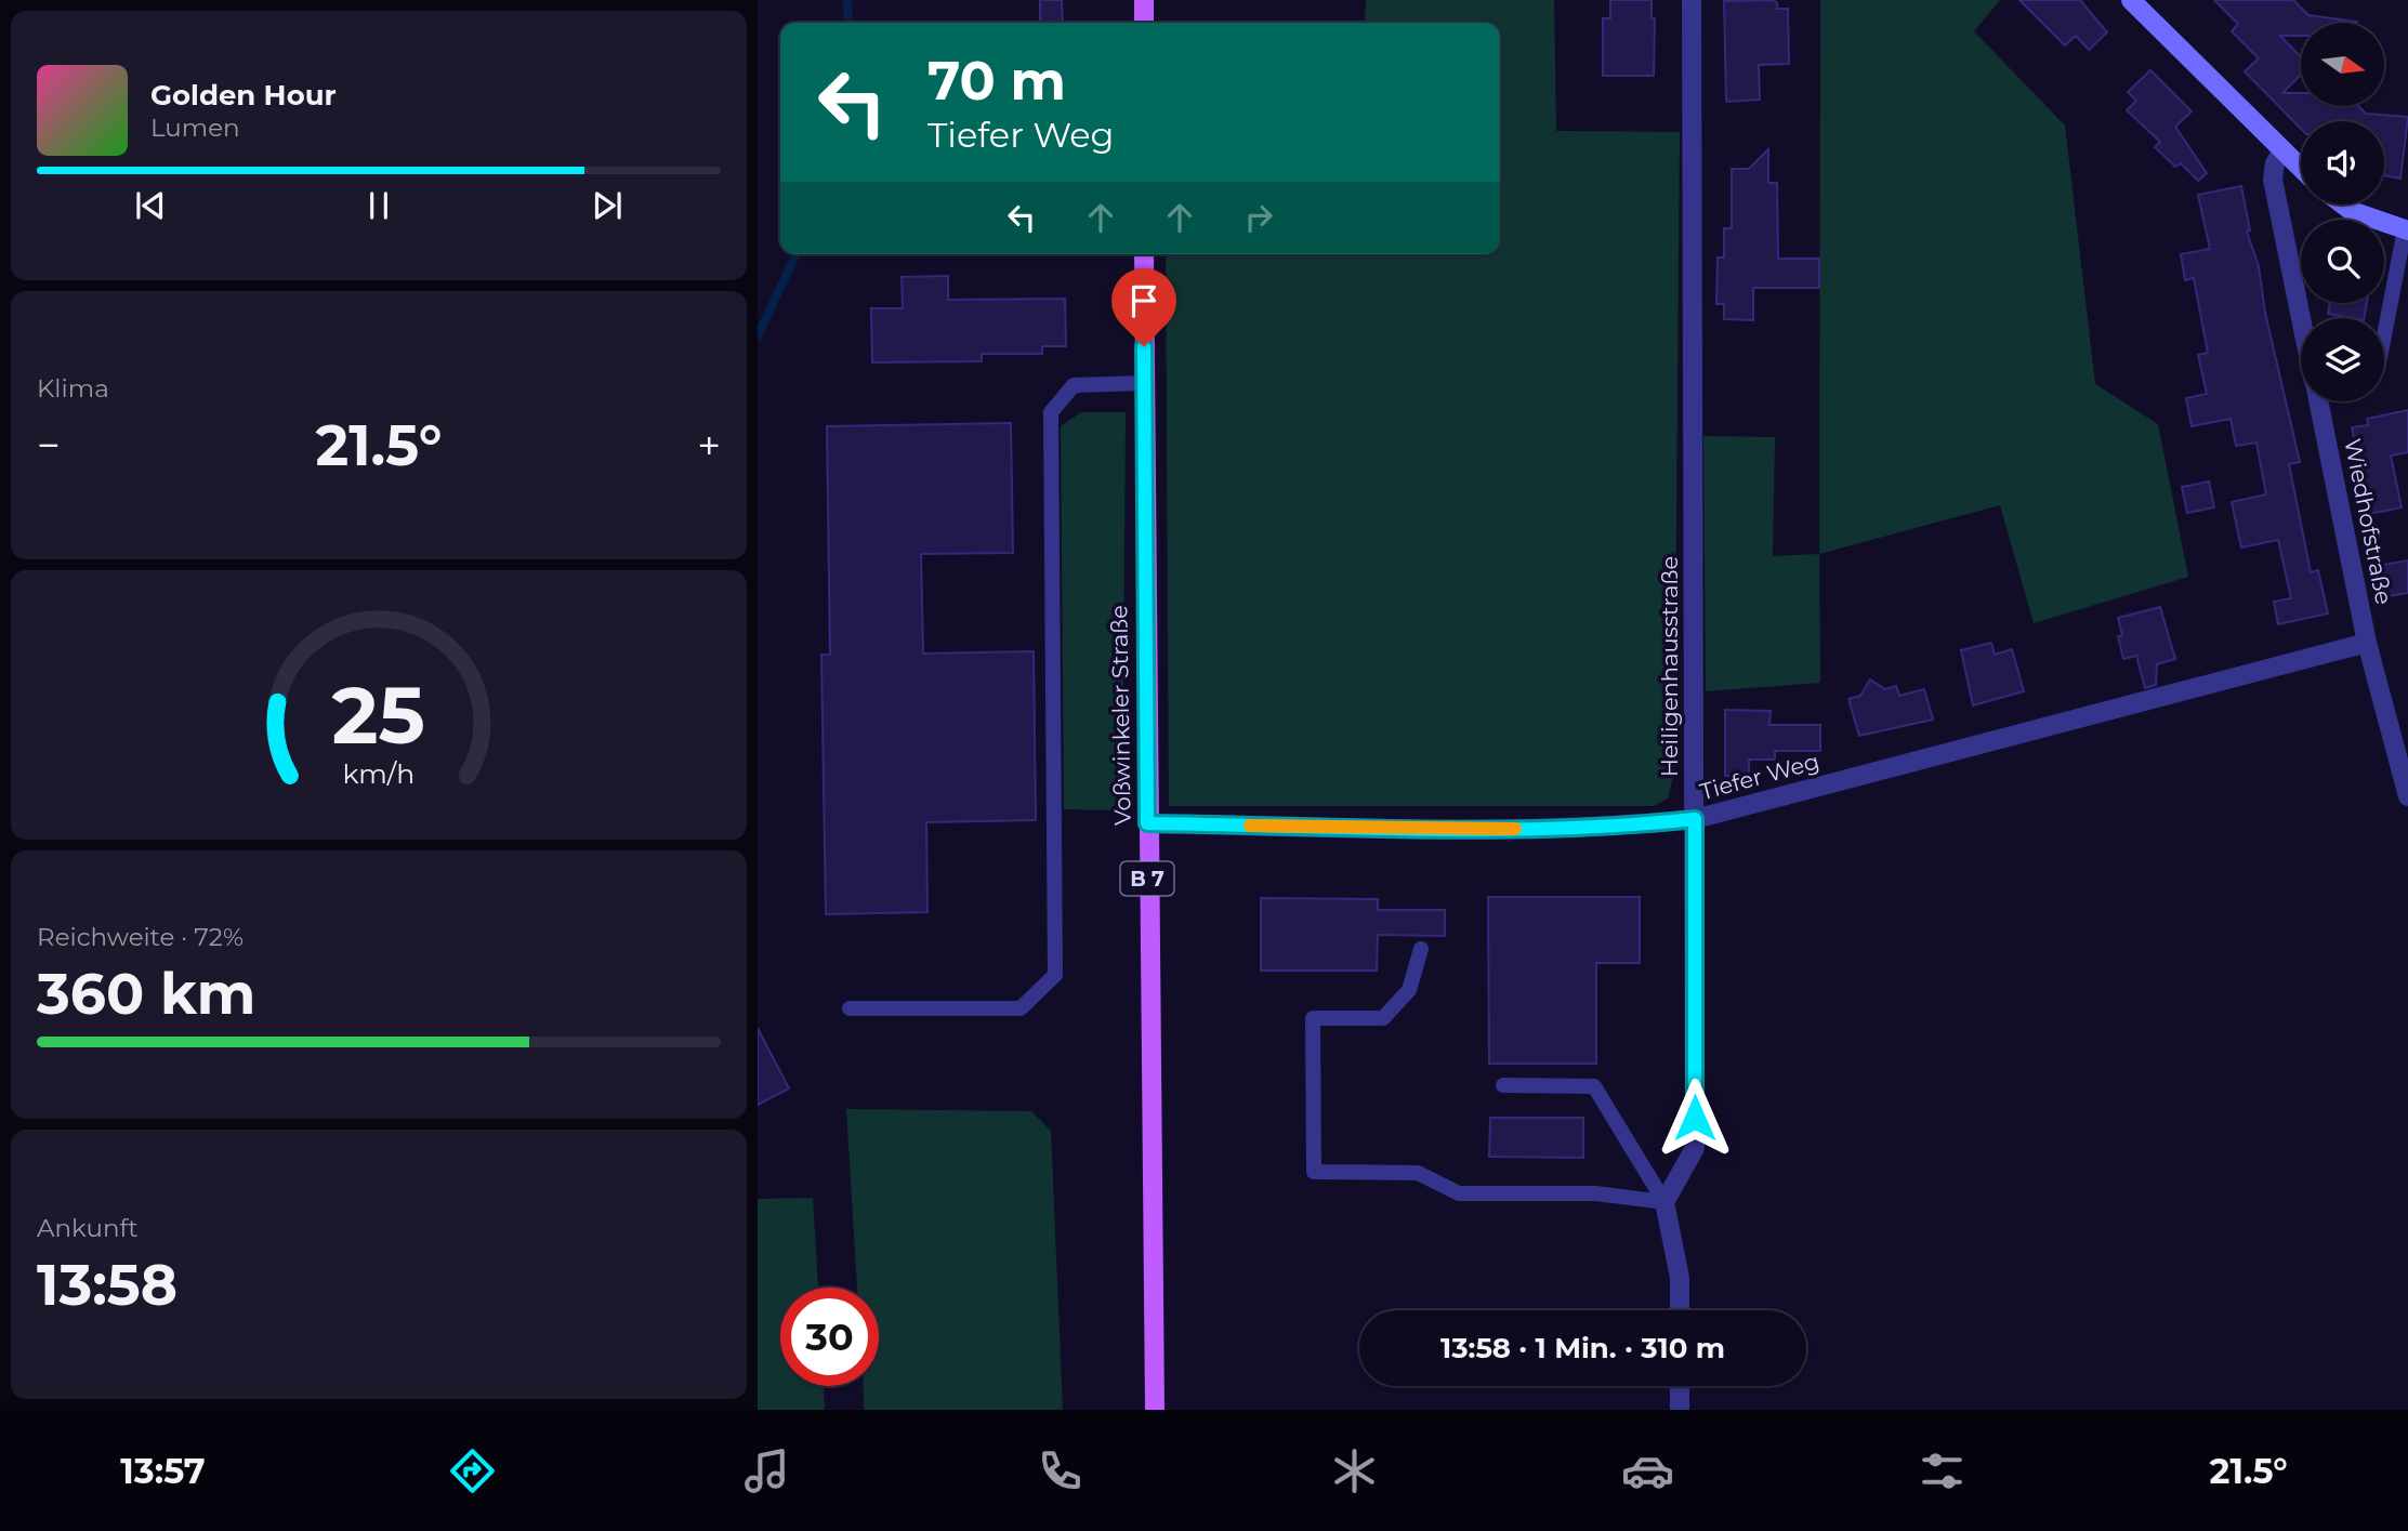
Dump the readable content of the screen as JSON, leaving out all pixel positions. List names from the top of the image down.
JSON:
{
  "streets": {
    "main road": ["Voßwinkeler Straße", "B 7"],
    "street": ["Wiedhofstraße", "Heiligenhausstraße", "Tiefer Weg"]
  },
  "crossings": [
    ["Wiedhofstraße", "Tiefer Weg"],
    ["Heiligenhausstraße", "Tiefer Weg"],
    ["Voßwinkeler Straße", "Tiefer Weg"]
  ],
  "north": "right",
  "page": {
    "turn": ["70 m", "Tiefer Weg"],
    "song": ["Golden Hour", "Lumen"],
    "tile": [
      "Klima",
      ["Reichweite · 72%", "360 km"],
      ["Ankunft", "13:58"]
    ],
    "heat": ["−", "21.5°", "+"],
    "limit": "30",
    "trip": "13:58 · 1 Min. · 310 m",
    "tabs": ["13:57", "21.5°"],
    "gauge": ["25", "km/h"]
  }
}
